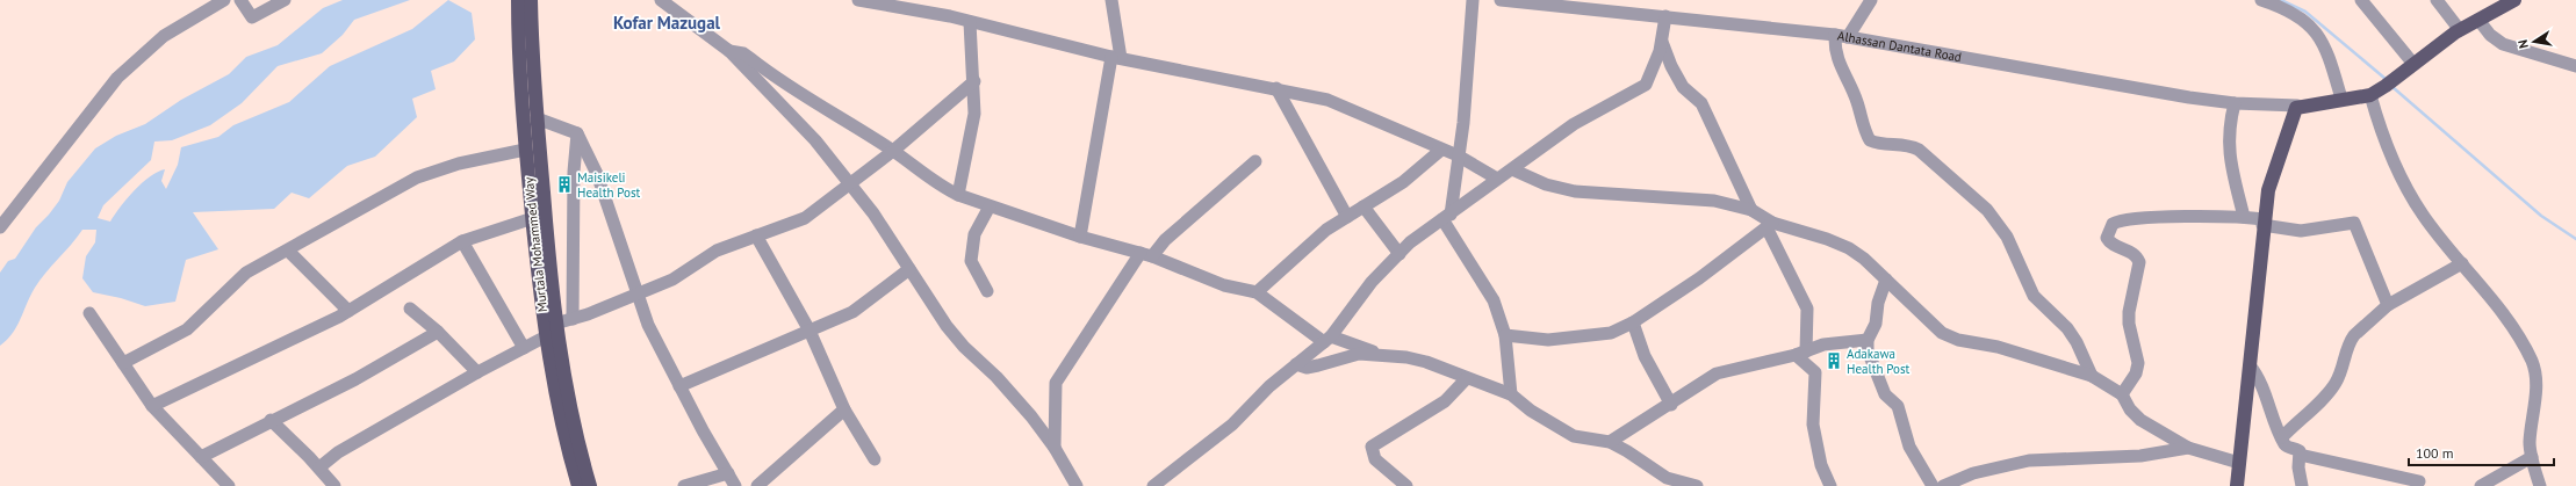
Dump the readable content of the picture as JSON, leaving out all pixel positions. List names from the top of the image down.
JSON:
{
  "streets": {
    "main road": ["Murtala Mohammed Way"],
    "street": ["Alhassan Dantata Road"]
  },
  "districts": ["Kofar Mazugal"],
  "places": {
    "building": ["Maisikeli Health Post", "Adakawa Health Post"]
  },
  "scale_bar": "100 m",
  "north": "left"
}
